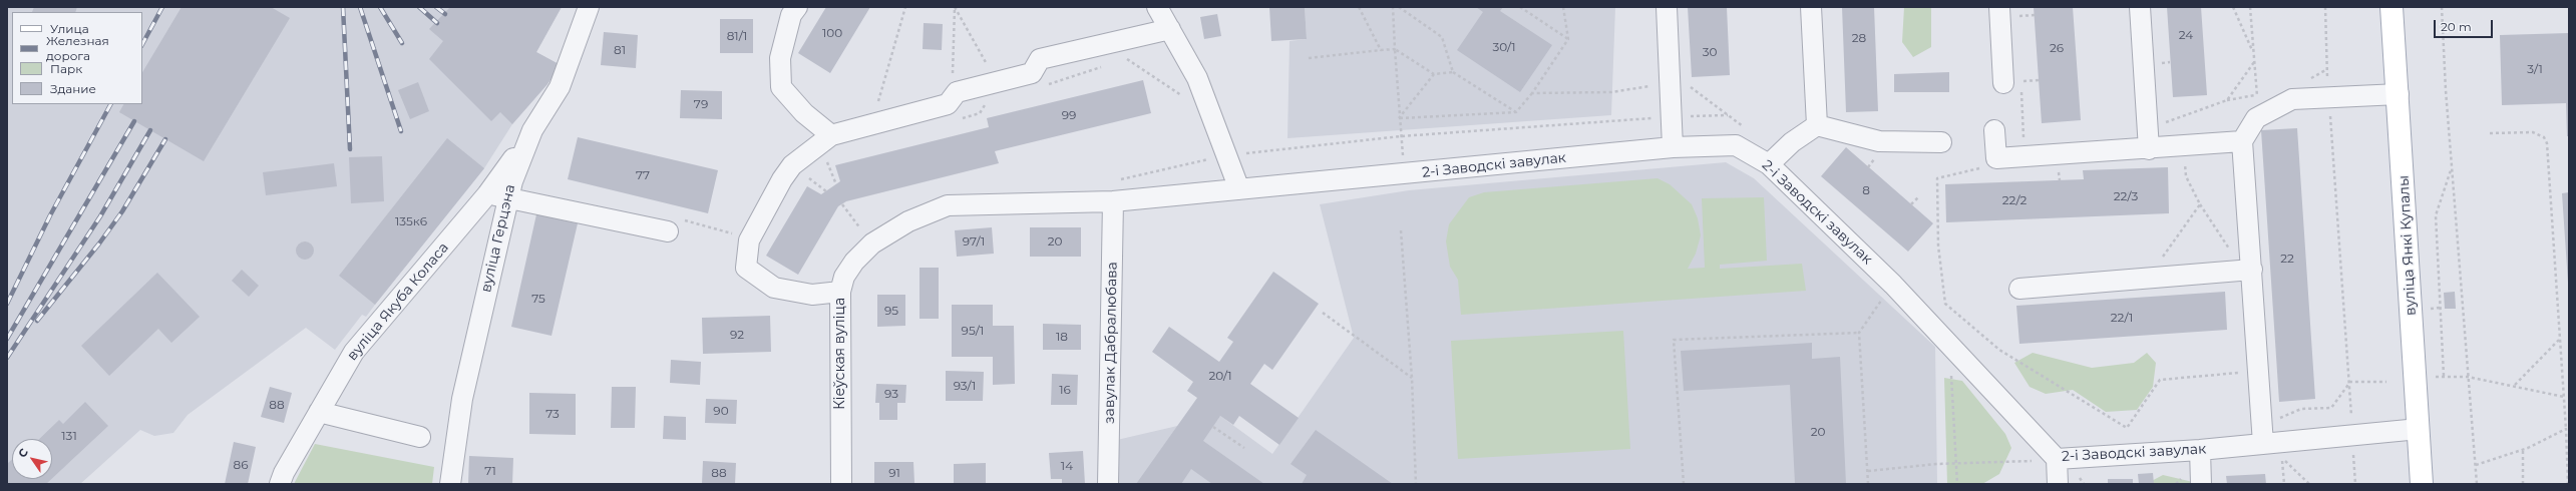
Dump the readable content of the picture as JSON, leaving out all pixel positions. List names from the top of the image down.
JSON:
{
  "streets": {
    "main road": ["вуліца Янкі Купалы"],
    "street": [
      "2-і Заводскі завулак",
      "вуліца Герцэна",
      "вуліца Якуба Коласа",
      "завулак Дабралюбава",
      "Кіеўская вуліца"
    ]
  },
  "crossings": [
    ["2-і Заводскі завулак", "вуліца Янкі Купалы"],
    ["2-і Заводскі завулак", "завулак Дабралюбава"],
    ["2-і Заводскі завулак", "Кіеўская вуліца"],
    ["вуліца Герцэна", "вуліца Якуба Коласа"],
    ["завулак Дабралюбава", "Кіеўская вуліца"]
  ],
  "house_numbers": [
    "100",
    "24",
    "81/1",
    "28",
    "30/1",
    "26",
    "81",
    "30",
    "3/1",
    "79",
    "99",
    "77",
    "8",
    "22/3",
    "22/2",
    "135к6",
    "97/1",
    "20",
    "22",
    "75",
    "95",
    "22/1",
    "95/1",
    "92",
    "18",
    "20/1",
    "93/1",
    "16",
    "93",
    "88",
    "90",
    "73",
    "20",
    "131",
    "86",
    "14",
    "71",
    "88",
    "91"
  ],
  "legend": [
    "Улица",
    "Железная дорога",
    "Парк",
    "Здание"
  ],
  "scale_bar": "20 m",
  "north": "top left"
}
